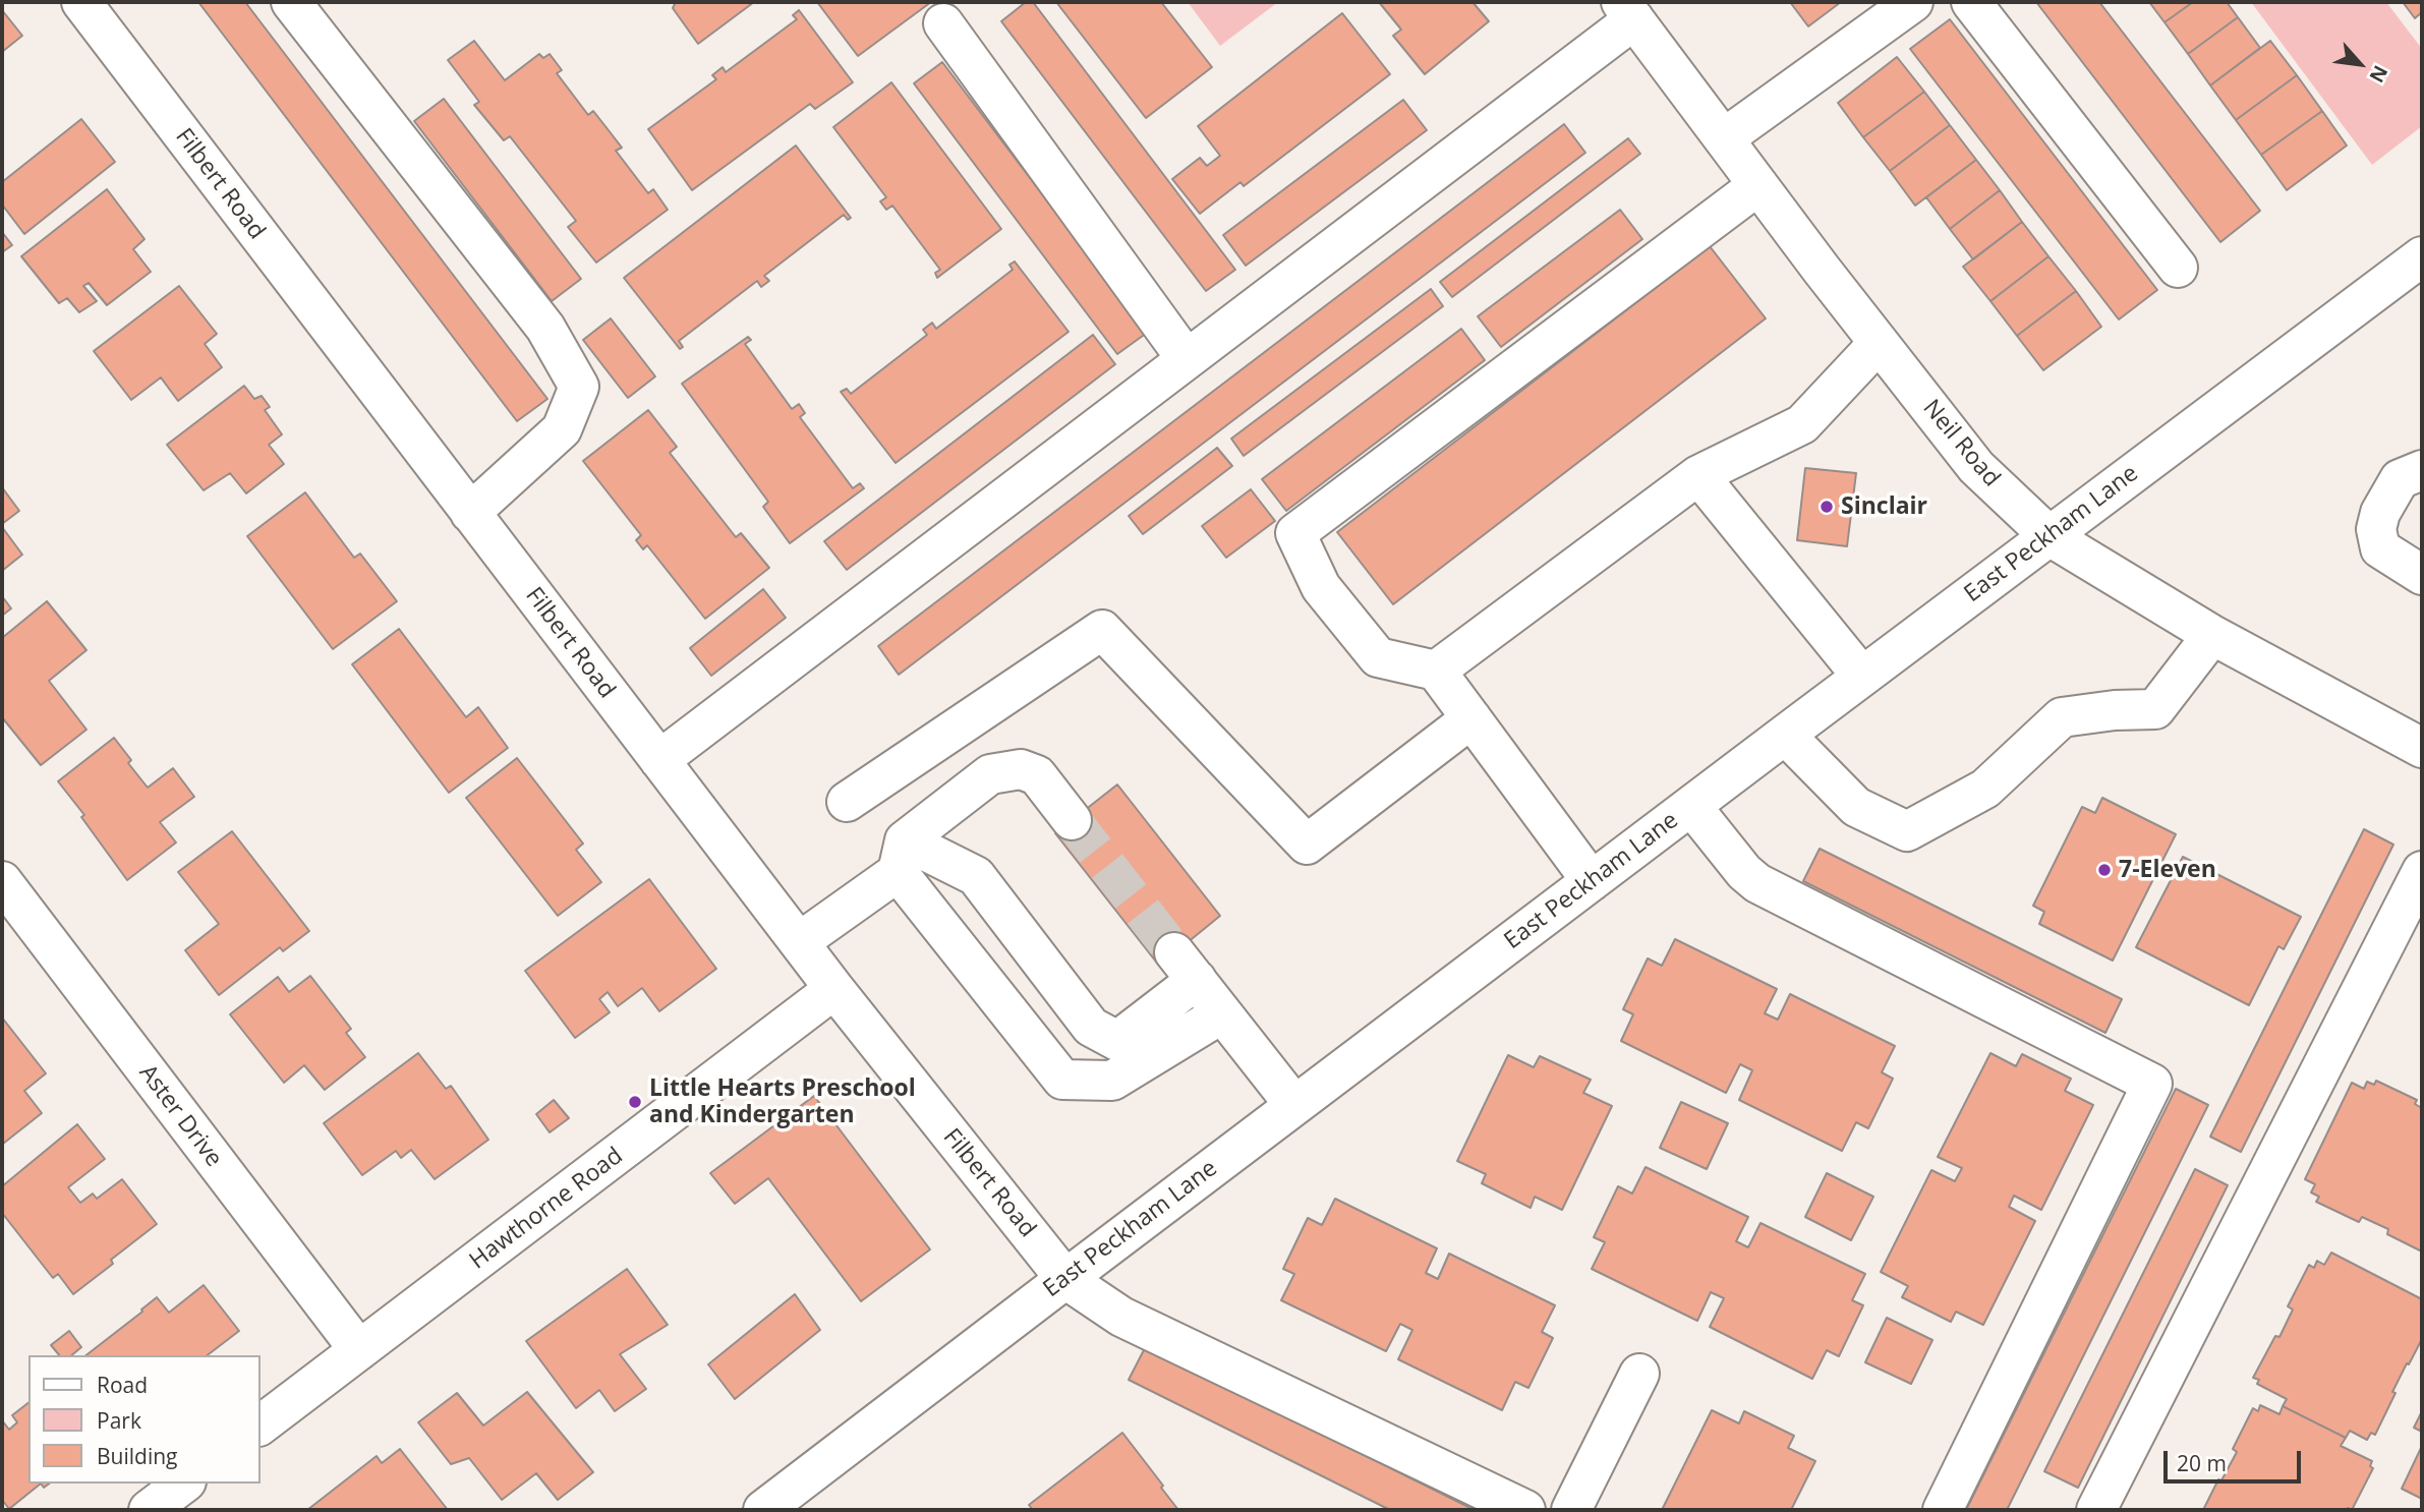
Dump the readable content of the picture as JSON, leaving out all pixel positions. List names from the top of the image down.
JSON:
{
  "streets": {
    "street": [
      "Filbert Road",
      "Neil Road",
      "East Peckham Lane",
      "Aster Drive",
      "Hawthorne Road"
    ]
  },
  "crossings": [
    ["Filbert Road", "East Peckham Lane"],
    ["Filbert Road", "Hawthorne Road"],
    ["Neil Road", "East Peckham Lane"],
    ["Aster Drive", "Hawthorne Road"]
  ],
  "places": ["Sinclair", "7-Eleven", "Little Hearts Preschool and Kindergarten"],
  "legend": ["Road", "Park", "Building"],
  "scale_bar": "20 m",
  "north": "bottom right"
}
